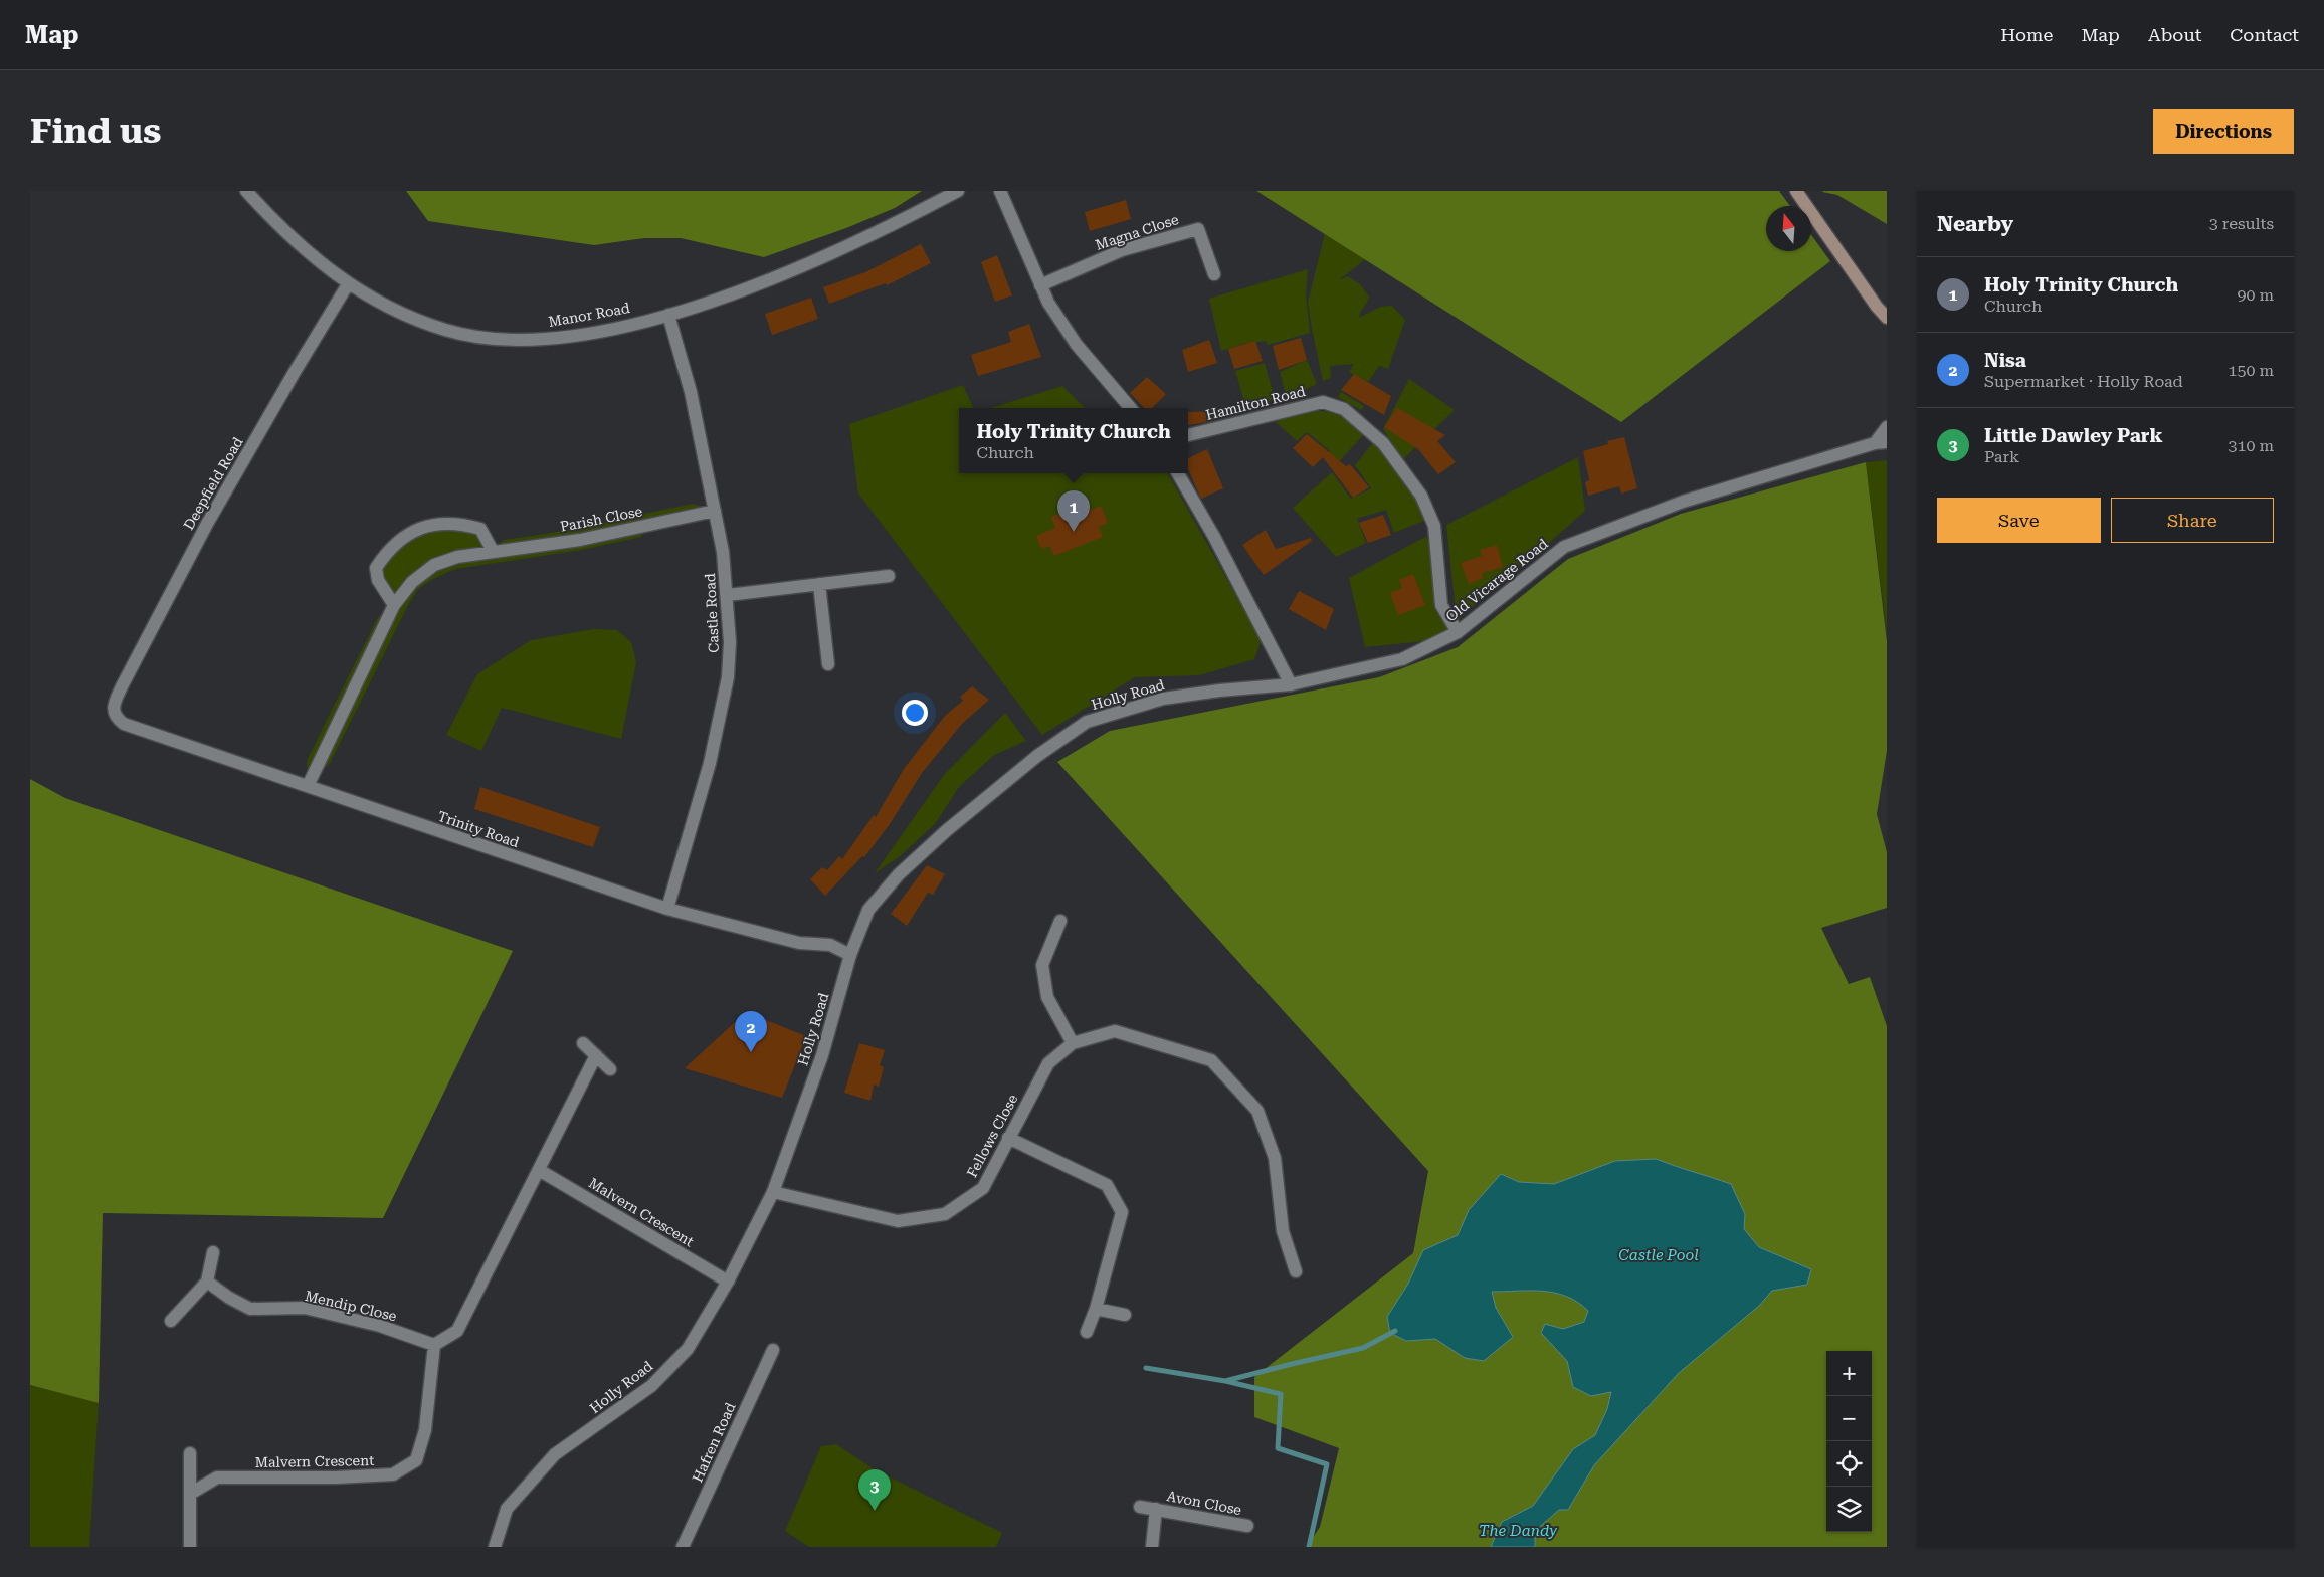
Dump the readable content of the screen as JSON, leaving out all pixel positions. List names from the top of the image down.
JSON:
{
  "streets": {
    "street": [
      "Magna Close",
      "Manor Road",
      "Hamilton Road",
      "Deepfield Road",
      "Parish Close",
      "Old Vicarage Road",
      "Castle Road",
      "Holly Road",
      "Trinity Road",
      "Fellows Close",
      "Malvern Crescent",
      "Mendip Close",
      "Hafren Road",
      "Avon Close"
    ]
  },
  "crossings": [
    ["Manor Road", "Deepfield Road"],
    ["Manor Road", "Castle Road"],
    ["Hamilton Road", "Old Vicarage Road"],
    ["Deepfield Road", "Trinity Road"],
    ["Parish Close", "Castle Road"],
    ["Parish Close", "Trinity Road"],
    ["Old Vicarage Road", "Holly Road"],
    ["Castle Road", "Trinity Road"],
    ["Holly Road", "Trinity Road"],
    ["Holly Road", "Fellows Close"],
    ["Holly Road", "Malvern Crescent"],
    ["Malvern Crescent", "Mendip Close"]
  ],
  "water": ["Castle Pool", "The Dandy"],
  "north": "top",
  "page": {
    "header": "Map",
    "nav": [
      "Home",
      "Map",
      "About",
      "Contact"
    ],
    "buttons": [
      "Directions",
      ["Save", "Share"]
    ],
    "title": "Find us",
    "heading": ["Nearby", "3 results"],
    "list": [
      {
        "mark": "1",
        "name": "Holy Trinity Church",
        "note": "Church",
        "value": "90 m"
      },
      {
        "mark": "2",
        "name": "Nisa",
        "note": "Supermarket · Holly Road",
        "value": "150 m"
      },
      {
        "mark": "3",
        "name": "Little Dawley Park",
        "note": "Park",
        "value": "310 m"
      }
    ],
    "popup": ["Holy Trinity Church", "Church"],
    "pins": ["1", "2", "3"],
    "map_buttons": ["+", "−"]
  }
}
